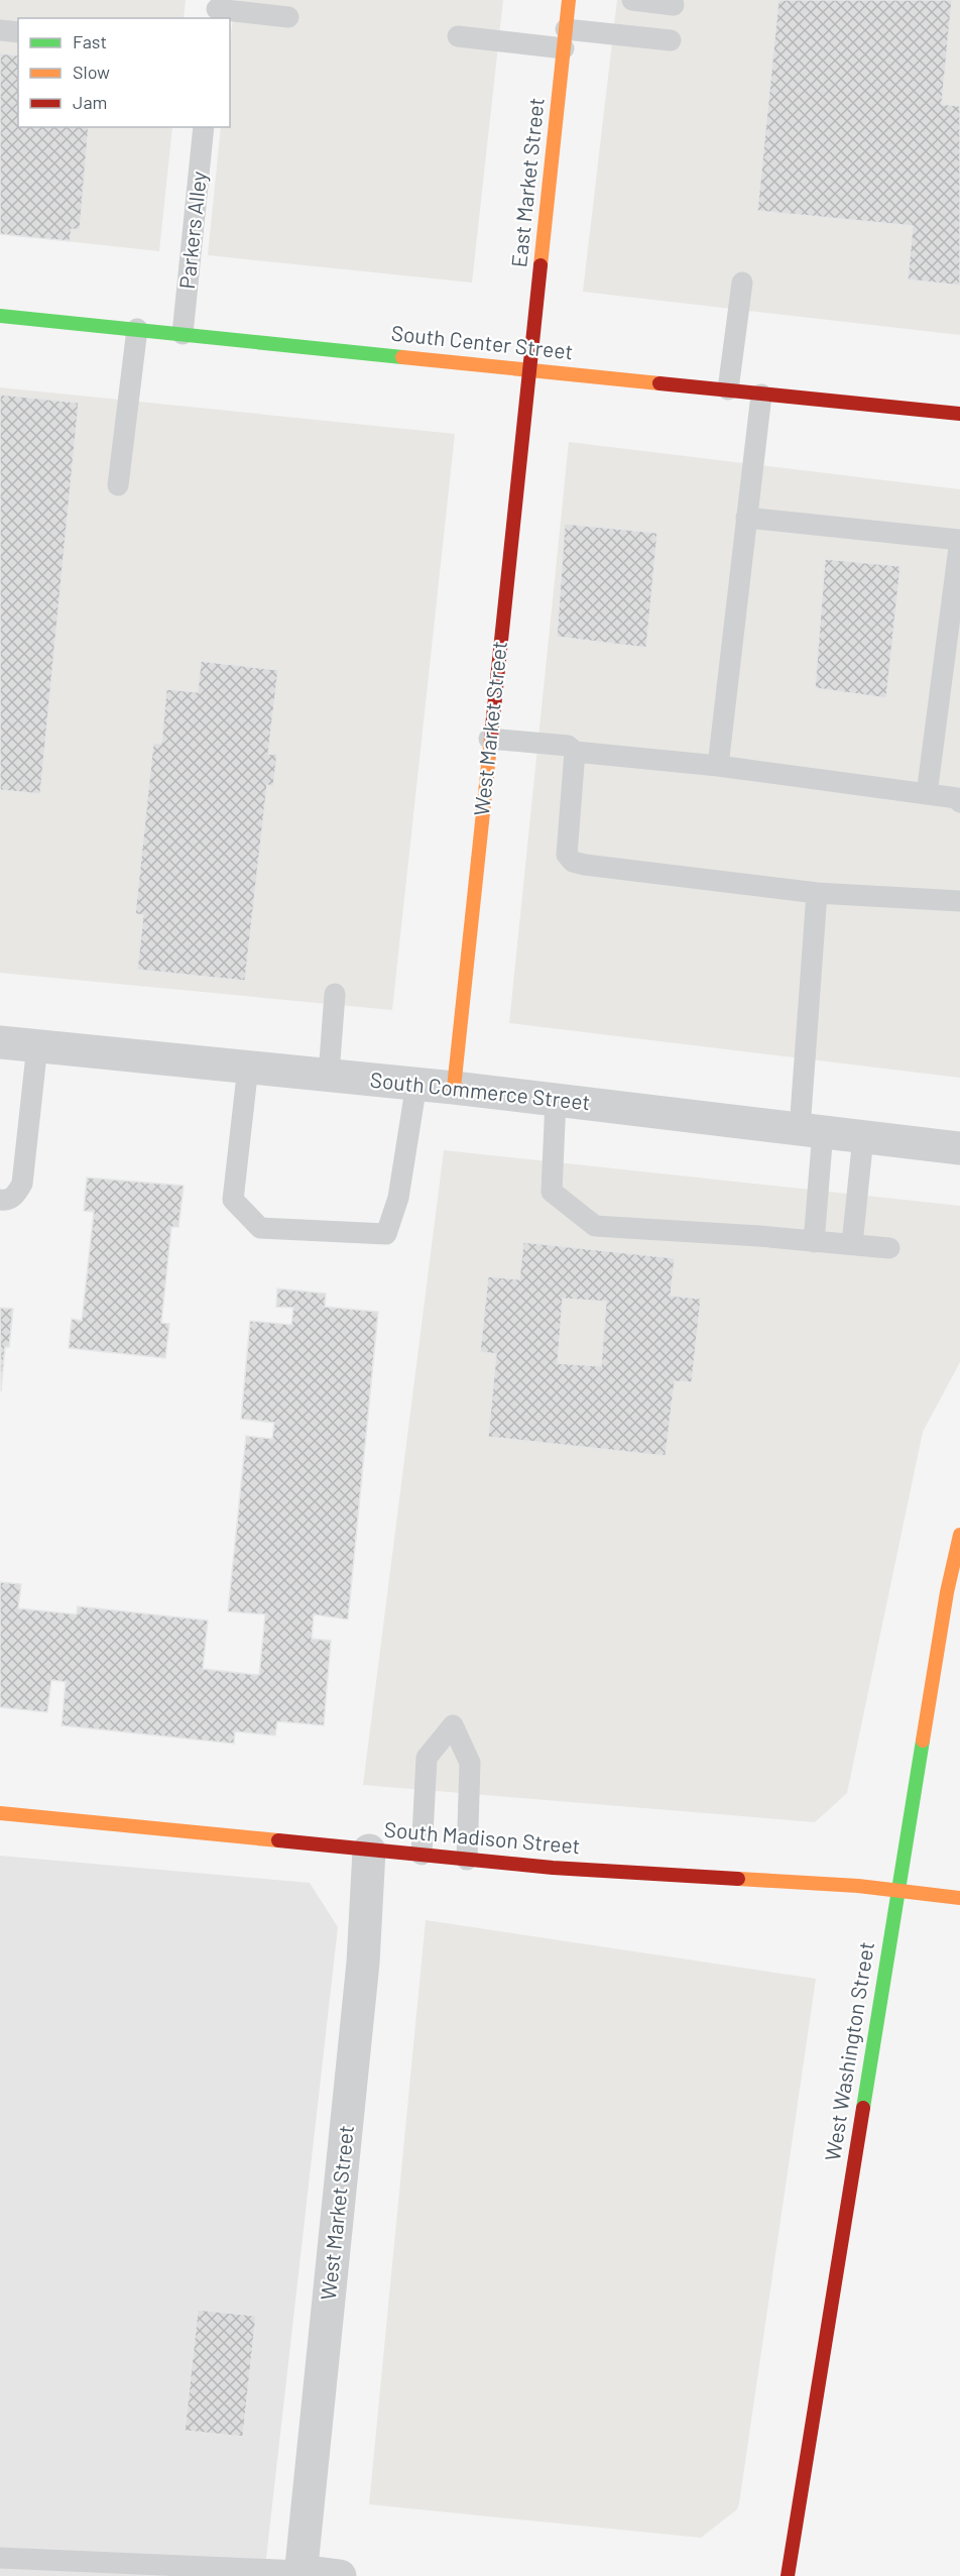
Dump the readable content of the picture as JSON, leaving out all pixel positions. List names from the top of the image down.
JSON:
{
  "streets": {
    "street": [
      "East Market Street",
      "South Center Street",
      "West Market Street",
      "South Commerce Street",
      "South Madison Street",
      "West Washington Street"
    ],
    "lane": ["Parkers Alley"]
  },
  "crossings": [
    ["East Market Street", "South Center Street"],
    ["East Market Street", "West Market Street"],
    ["Parkers Alley", "South Center Street"],
    ["South Center Street", "West Market Street"],
    ["West Market Street", "South Commerce Street"],
    ["West Market Street", "South Madison Street"],
    ["South Madison Street", "West Washington Street"]
  ],
  "legend": ["Fast", "Slow", "Jam"]
}
